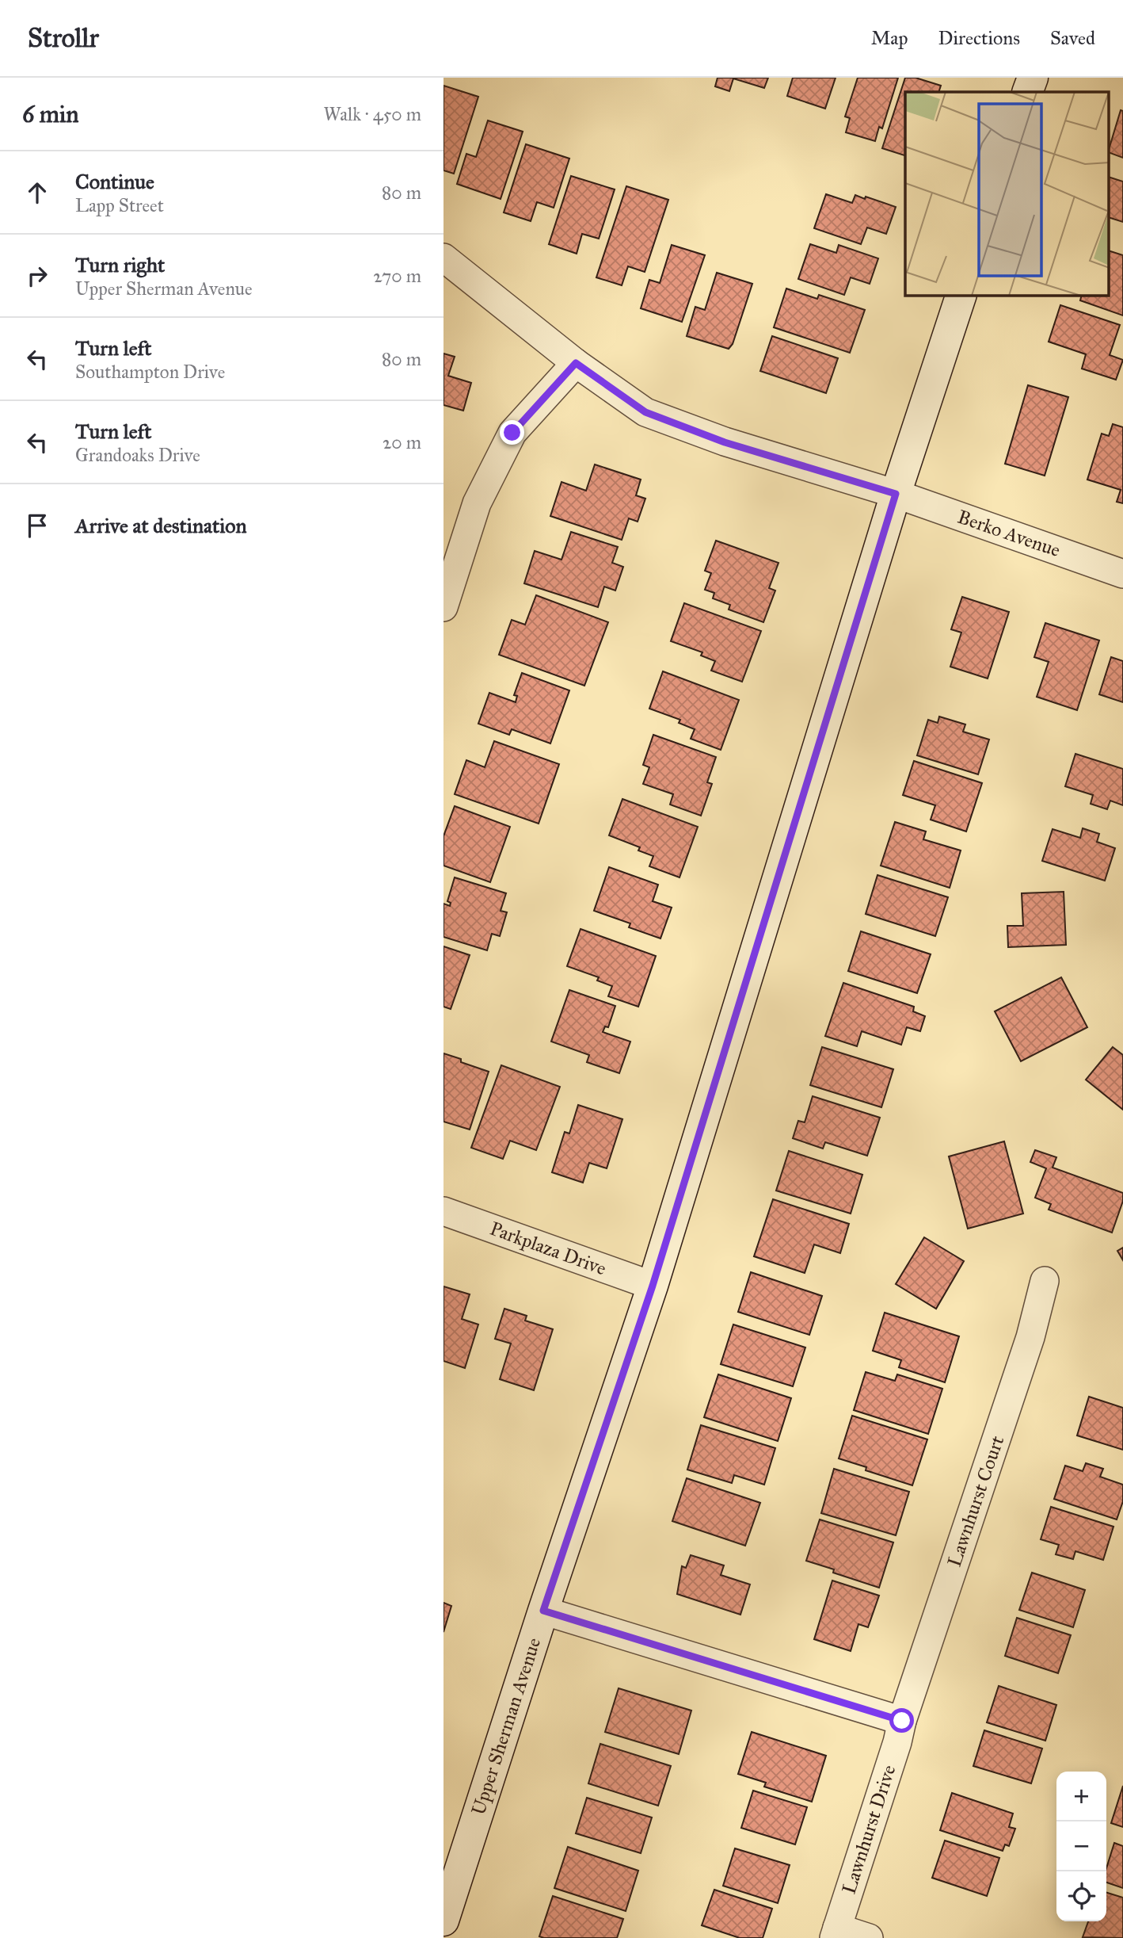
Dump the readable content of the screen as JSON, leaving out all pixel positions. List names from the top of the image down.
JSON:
{
  "streets": {
    "main road": ["Upper Sherman Avenue"],
    "street": [
      "Berko Avenue",
      "Parkplaza Drive",
      "Lawnhurst Court",
      "Lawnhurst Drive"
    ]
  },
  "crossings": [
    ["Berko Avenue", "Upper Sherman Avenue"],
    ["Parkplaza Drive", "Upper Sherman Avenue"],
    ["Lawnhurst Court", "Lawnhurst Drive"]
  ],
  "page": {
    "header": "Strollr",
    "nav": ["Map", "Directions", "Saved"],
    "heading": ["6 min", "Walk · 450 m"],
    "list": [
      ["Continue", "Lapp Street", "80 m"],
      ["Turn right", "Upper Sherman Avenue", "270 m"],
      ["Turn left", "Southampton Drive", "80 m"],
      ["Turn left", "Grandoaks Drive", "20 m"],
      "Arrive at destination"
    ],
    "map_buttons": ["+", "−"]
  }
}
